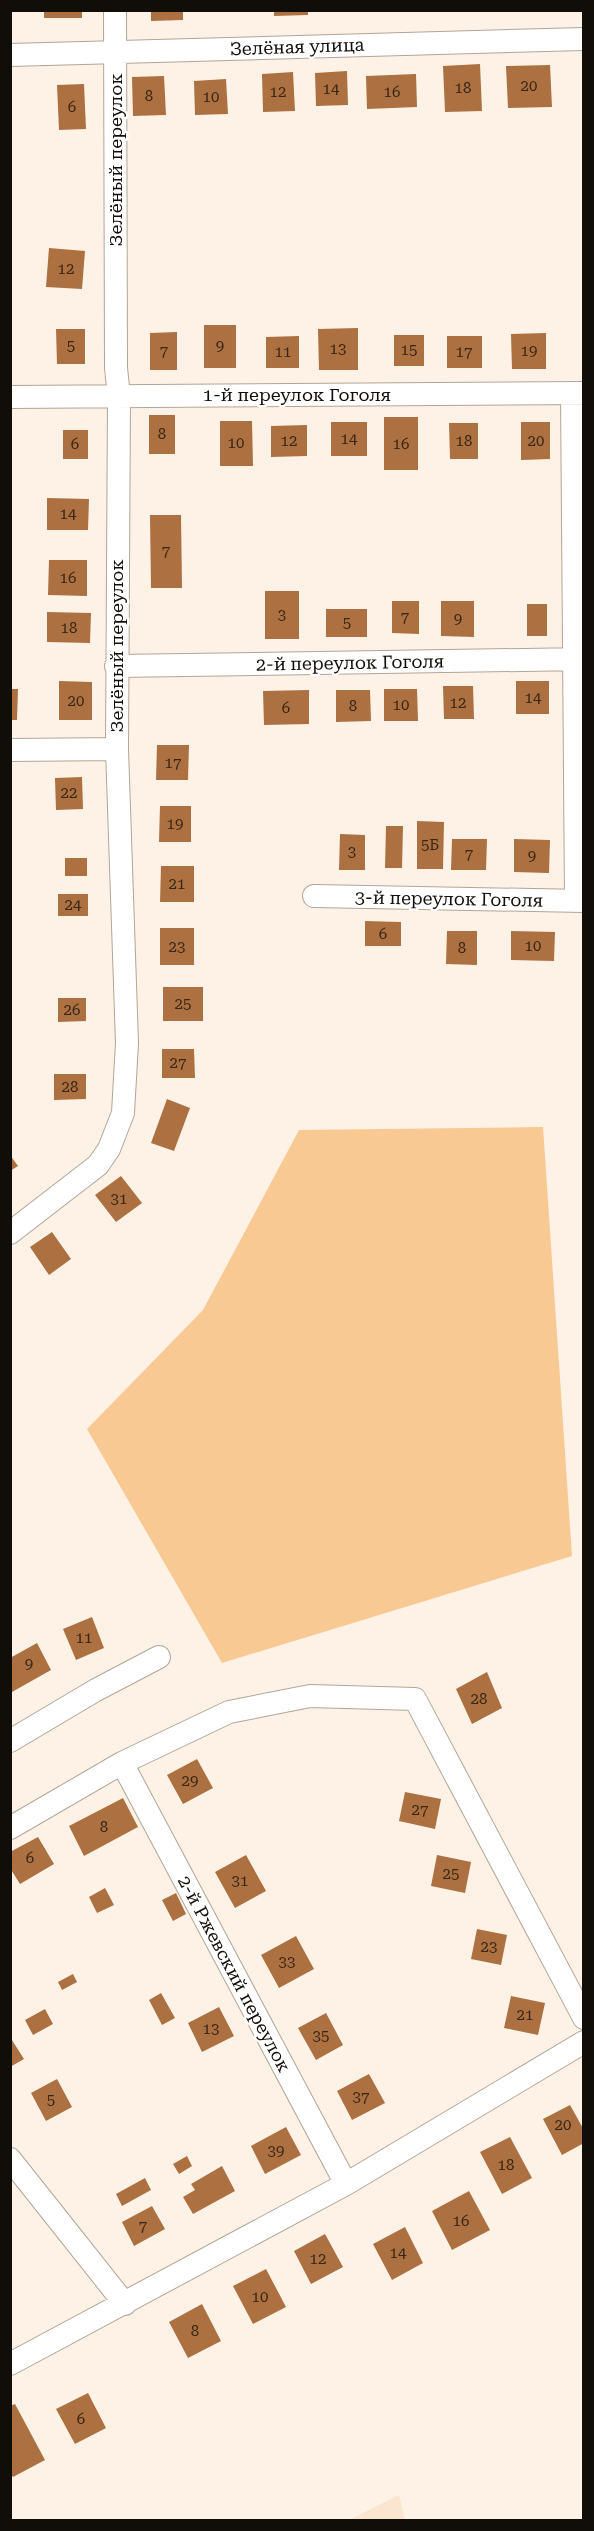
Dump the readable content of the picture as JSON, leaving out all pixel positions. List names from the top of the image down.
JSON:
{
  "streets": {
    "street": [
      "Зелёная улица",
      "Зелёный переулок",
      "1-й переулок Гоголя",
      "2-й переулок Гоголя",
      "3-й переулок Гоголя",
      "2-й Ржевский переулок"
    ]
  },
  "crossings": [
    ["Зелёная улица", "Зелёный переулок"],
    ["Зелёный переулок", "1-й переулок Гоголя"],
    ["Зелёный переулок", "2-й переулок Гоголя"]
  ],
  "house_numbers": [
    "20",
    "18",
    "14",
    "12",
    "16",
    "8",
    "10",
    "6",
    "12",
    "5",
    "9",
    "13",
    "15",
    "7",
    "19",
    "11",
    "17",
    "8",
    "14",
    "12",
    "18",
    "20",
    "10",
    "6",
    "16",
    "14",
    "7",
    "16",
    "3",
    "7",
    "9",
    "5",
    "18",
    "14",
    "20",
    "12",
    "10",
    "8",
    "6",
    "17",
    "22",
    "19",
    "5Б",
    "3",
    "7",
    "9",
    "21",
    "24",
    "6",
    "10",
    "23",
    "8",
    "25",
    "26",
    "27",
    "28",
    "31",
    "11",
    "9",
    "28",
    "29",
    "27",
    "8",
    "6",
    "25",
    "31",
    "23",
    "33",
    "21",
    "13",
    "35",
    "37",
    "5",
    "20",
    "39",
    "18",
    "16",
    "7",
    "14",
    "12",
    "10",
    "8",
    "6"
  ]
}
